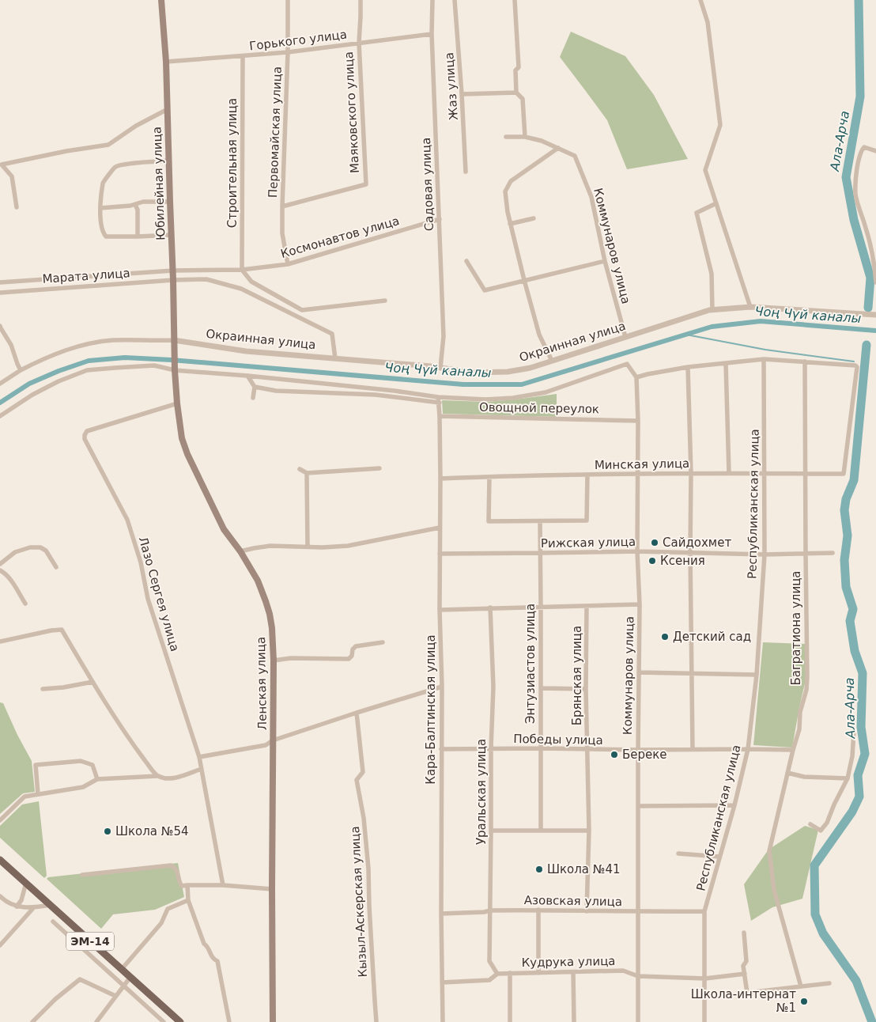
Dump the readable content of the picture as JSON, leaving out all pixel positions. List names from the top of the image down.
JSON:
{
  "streets": {
    "main road": ["Юбилейная улица", "Ленская улица", "ЭМ-14"],
    "street": [
      "Горького улица",
      "Жаз улица",
      "Маяковского улица",
      "Первомайская улица",
      "Строительная улица",
      "Садовая улица",
      "Космонавтов улица",
      "Коммунаров улица",
      "Марата улица",
      "Окраинная улица",
      "Овощной переулок",
      "Минская улица",
      "Республиканская улица",
      "Рижская улица",
      "Лазо Сергея улица",
      "Багратиона улица",
      "Энтузиастов улица",
      "Брянская улица",
      "Кара-Балтинская улица",
      "Победы улица",
      "Уральская улица",
      "Азовская улица",
      "Кызыл-Аскерская улица",
      "Кудрука улица"
    ]
  },
  "crossings": [
    ["Горького улица", "Маяковского улица"],
    ["Горького улица", "Первомайская улица"],
    ["Горького улица", "Строительная улица"],
    ["Горького улица", "Юбилейная улица"],
    ["Горького улица", "Садовая улица"],
    ["Маяковского улица", "Первомайская улица"],
    ["Первомайская улица", "Космонавтов улица"],
    ["Строительная улица", "Космонавтов улица"],
    ["Юбилейная улица", "Космонавтов улица"],
    ["Юбилейная улица", "Марата улица"],
    ["Юбилейная улица", "Окраинная улица"],
    ["Юбилейная улица", "Ленская улица"],
    ["Садовая улица", "Космонавтов улица"],
    ["Садовая улица", "Окраинная улица"],
    ["Коммунаров улица", "Окраинная улица"],
    ["Коммунаров улица", "Овощной переулок"],
    ["Коммунаров улица", "Минская улица"],
    ["Коммунаров улица", "Рижская улица"],
    ["Коммунаров улица", "Победы улица"],
    ["Коммунаров улица", "Азовская улица"],
    ["Коммунаров улица", "Кудрука улица"],
    ["Марата улица", "Окраинная улица"],
    ["Овощной переулок", "Кара-Балтинская улица"],
    ["Минская улица", "Республиканская улица"],
    ["Минская улица", "Багратиона улица"],
    ["Минская улица", "Кара-Балтинская улица"],
    ["Республиканская улица", "Рижская улица"],
    ["Республиканская улица", "Победы улица"],
    ["Республиканская улица", "Азовская улица"],
    ["Республиканская улица", "Кудрука улица"],
    ["Рижская улица", "Багратиона улица"],
    ["Рижская улица", "Энтузиастов улица"],
    ["Рижская улица", "Кара-Балтинская улица"],
    ["Лазо Сергея улица", "Ленская улица"],
    ["Багратиона улица", "Победы улица"],
    ["Энтузиастов улица", "Победы улица"],
    ["Брянская улица", "Победы улица"],
    ["Брянская улица", "Азовская улица"],
    ["Кара-Балтинская улица", "Победы улица"],
    ["Кара-Балтинская улица", "Азовская улица"],
    ["Кара-Балтинская улица", "Кудрука улица"],
    ["Победы улица", "Уральская улица"],
    ["Уральская улица", "Азовская улица"],
    ["Уральская улица", "Кудрука улица"]
  ],
  "water": ["Ала-Арча", "Чоң Чүй каналы"],
  "places": [
    "Сайдохмет",
    "Ксения",
    "Детский сад",
    "Береке",
    "Школа №54",
    "Школа №41",
    "Школа-интернат №1"
  ]
}
